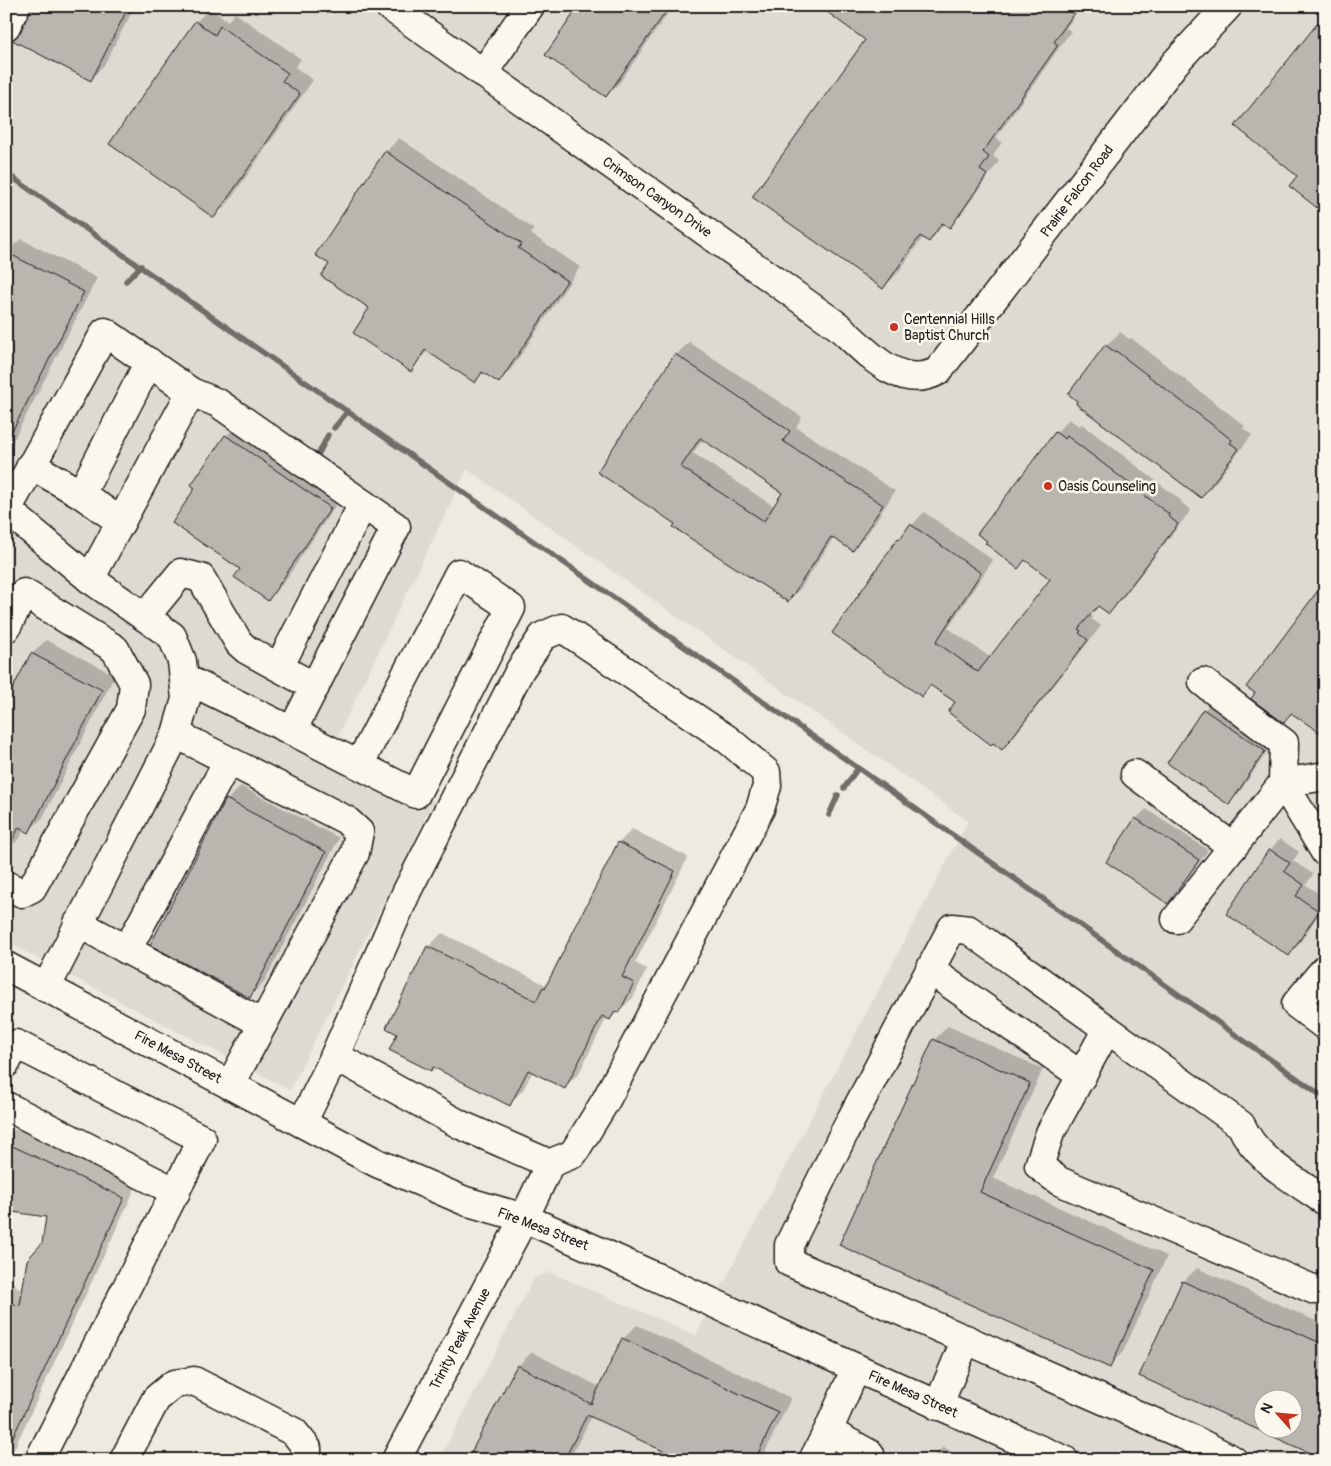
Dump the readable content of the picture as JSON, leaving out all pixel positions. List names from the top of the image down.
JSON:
{
  "streets": {
    "street": [
      "Prairie Falcon Road",
      "Crimson Canyon Drive",
      "Fire Mesa Street",
      "Trinity Peak Avenue"
    ]
  },
  "crossings": [
    ["Prairie Falcon Road", "Crimson Canyon Drive"],
    ["Fire Mesa Street", "Trinity Peak Avenue"]
  ],
  "places": ["Centennial Hills Baptist Church", "Oasis Counseling"],
  "north": "top left"
}
